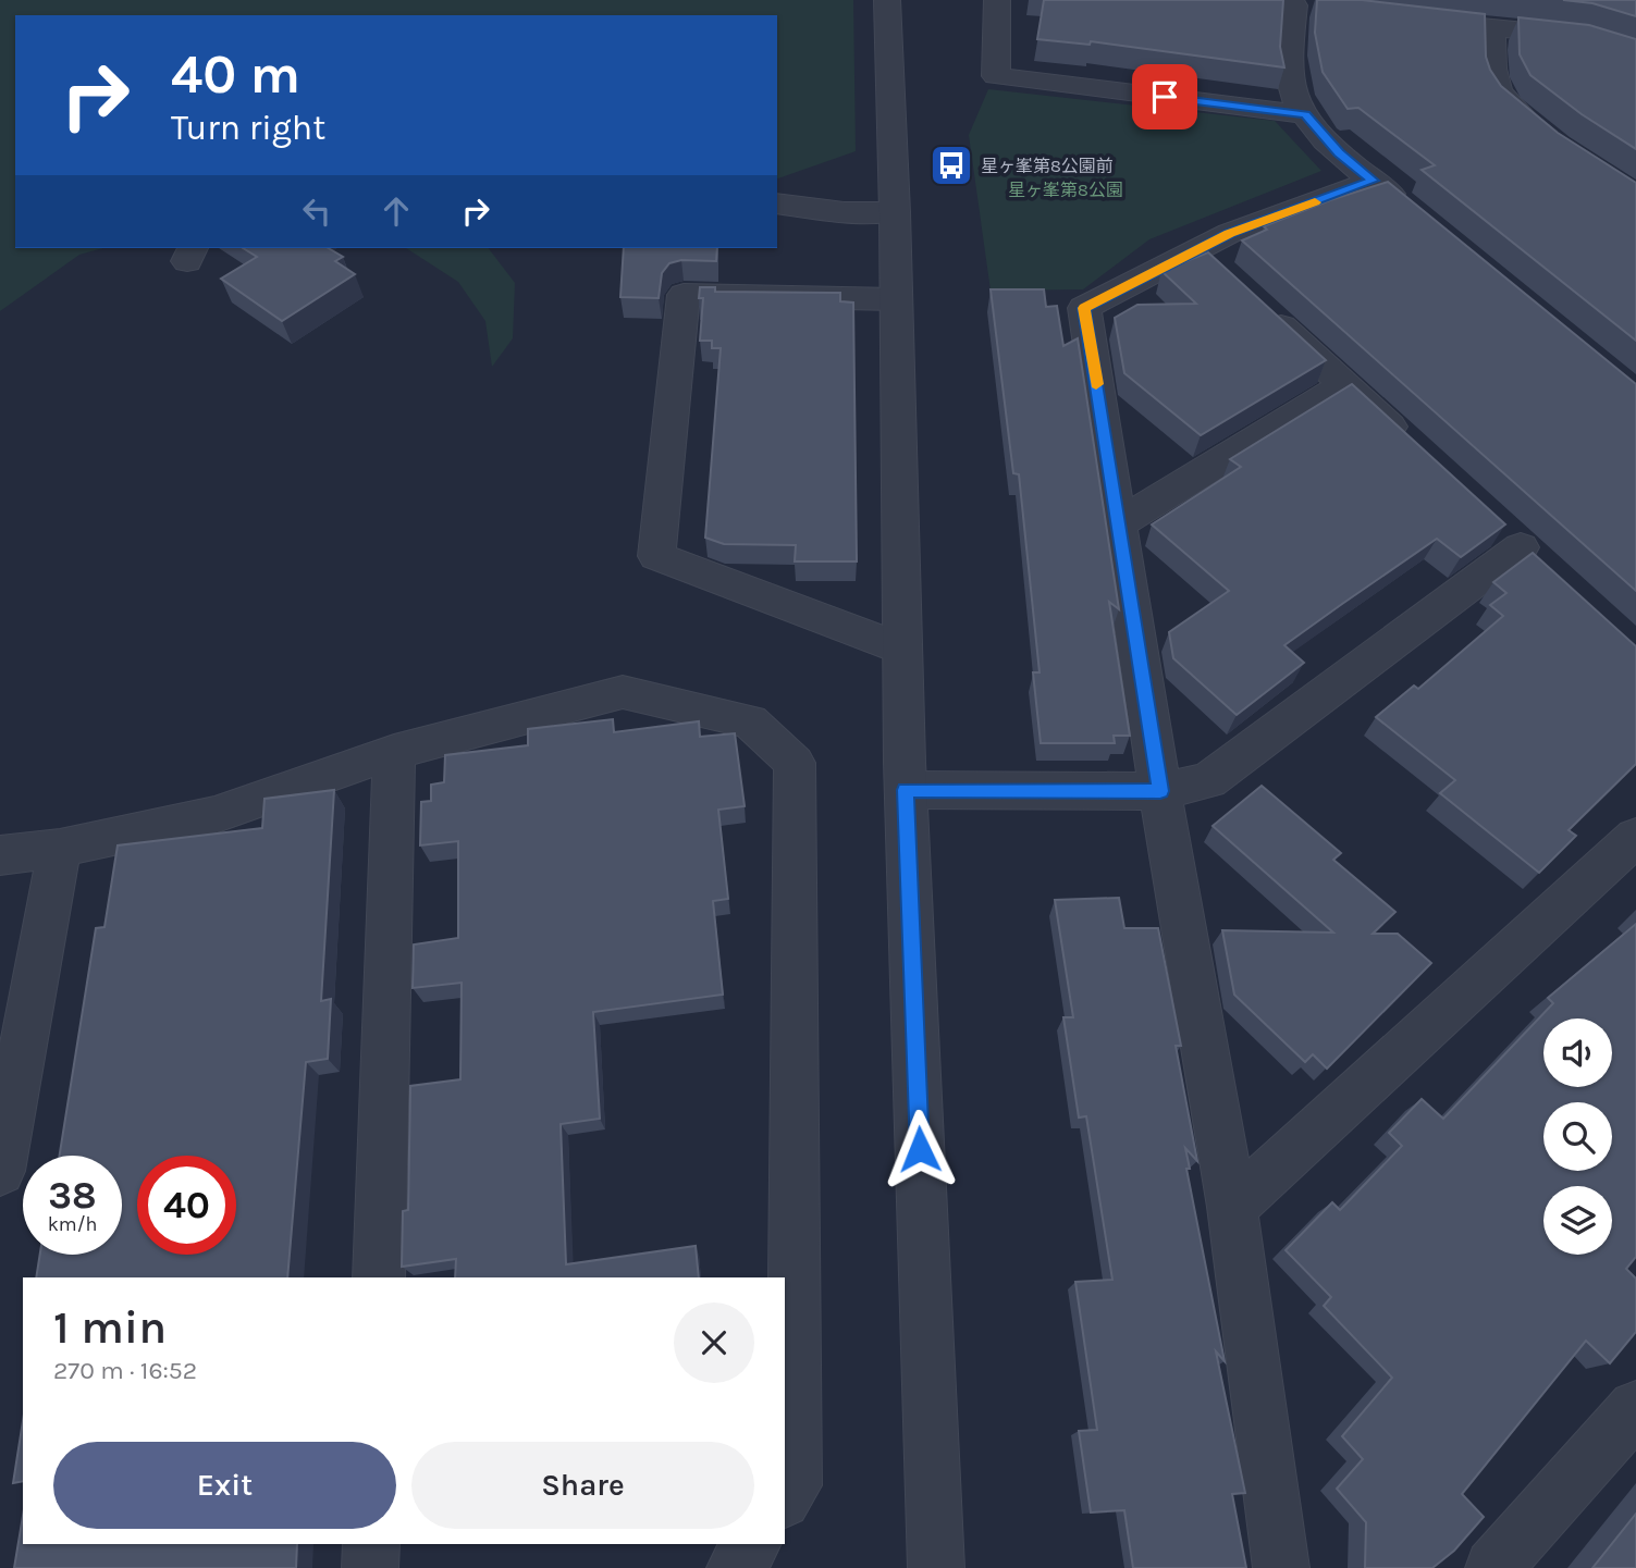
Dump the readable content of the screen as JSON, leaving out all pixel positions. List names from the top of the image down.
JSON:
{
  "parks": ["星ヶ峯第8公園"],
  "places": {
    "bus stop": ["星ヶ峯第8公園前"]
  },
  "page": {
    "turn": ["40 m", "Turn right"],
    "speed": "38 km/h",
    "limit": "40",
    "heading": ["1 min", "270 m · 16:52"],
    "buttons": ["Exit", "Share"]
  }
}
